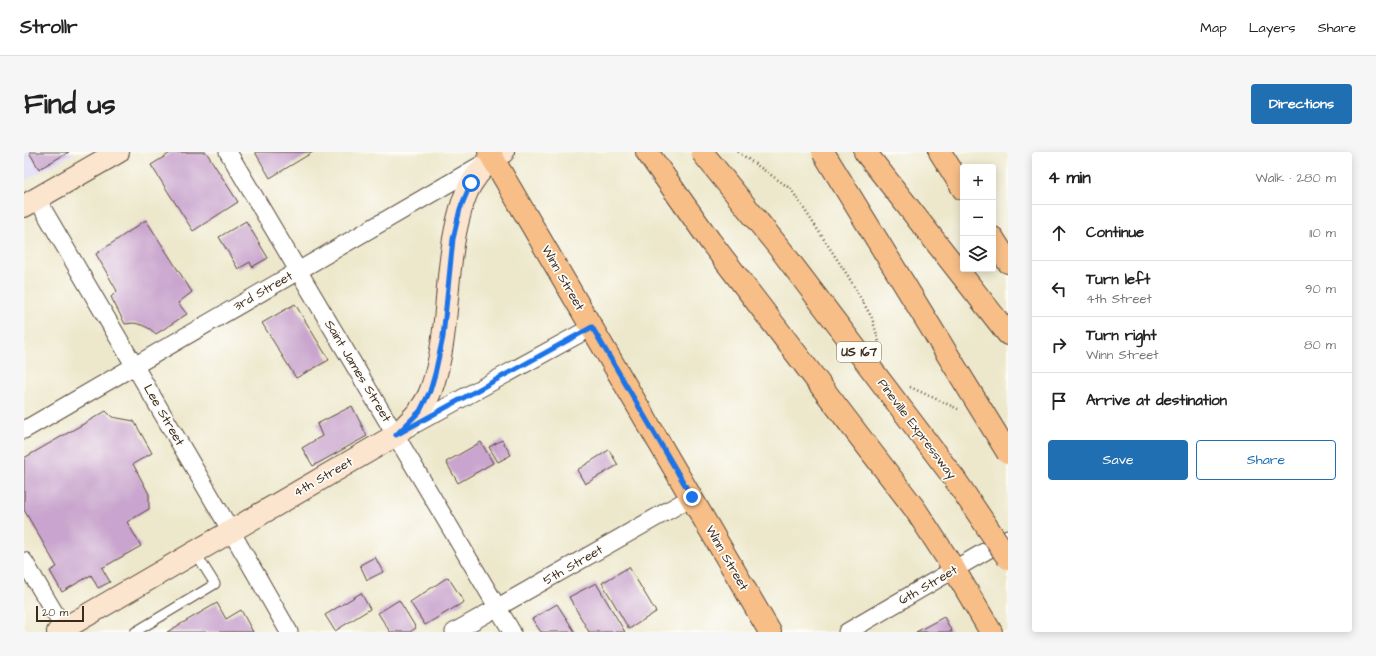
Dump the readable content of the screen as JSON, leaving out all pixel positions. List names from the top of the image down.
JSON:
{
  "streets": {
    "main road": [
      "Winn Street",
      "US 167",
      "Pineville Expressway",
      "4th Street"
    ],
    "street": [
      "3rd Street",
      "Saint James Street",
      "Lee Street",
      "5th Street",
      "6th Street"
    ]
  },
  "crossings": [
    ["Winn Street", "3rd Street"],
    ["Winn Street", "4th Street"],
    ["Winn Street", "5th Street"],
    ["3rd Street", "Saint James Street"],
    ["3rd Street", "Lee Street"],
    ["Saint James Street", "4th Street"],
    ["Saint James Street", "5th Street"],
    ["Lee Street", "4th Street"]
  ],
  "scale_bar": "20 m",
  "page": {
    "header": "Strollr",
    "nav": ["Map", "Layers", "Share"],
    "buttons": [
      "Directions",
      ["Save", "Share"]
    ],
    "title": "Find us",
    "heading": ["4 min", "Walk · 280 m"],
    "map_buttons": ["+", "−"],
    "list": [
      ["Continue", "110 m"],
      ["Turn left", "4th Street", "90 m"],
      ["Turn right", "Winn Street", "80 m"],
      "Arrive at destination"
    ],
    "scale": "20 m"
  }
}
